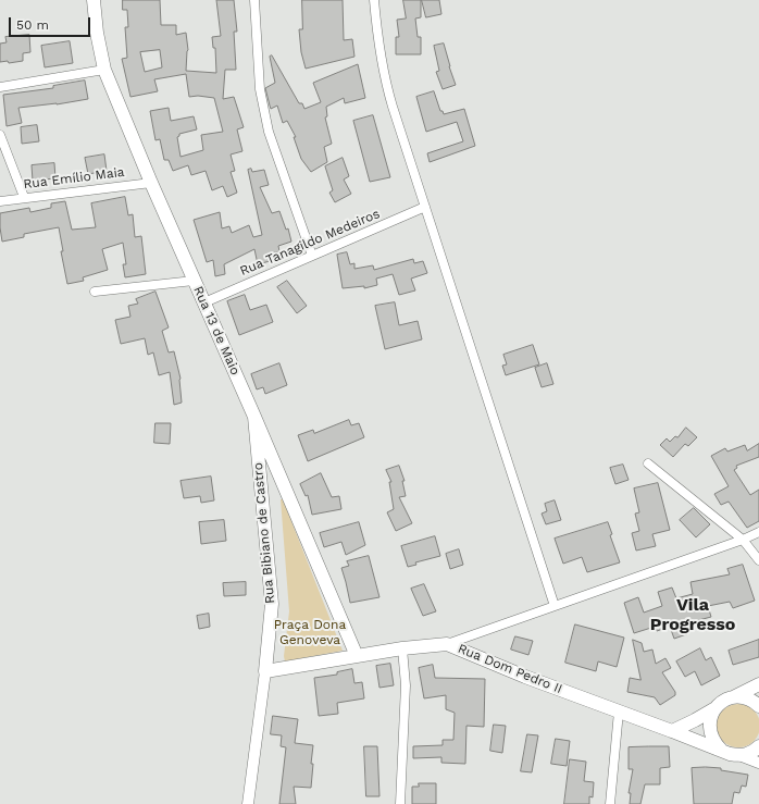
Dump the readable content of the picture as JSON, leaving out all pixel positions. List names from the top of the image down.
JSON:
{
  "streets": {
    "main road": ["Rua 13 de Maio", "Rua Bibiano de Castro", "Rua Dom Pedro II"],
    "street": ["Rua Emílio Maia", "Rua Tanagildo Medeiros"]
  },
  "crossings": [
    ["Rua Emílio Maia", "Rua 13 de Maio"],
    ["Rua Tanagildo Medeiros", "Rua 13 de Maio"],
    ["Rua 13 de Maio", "Rua Bibiano de Castro"],
    ["Rua 13 de Maio", "Rua Dom Pedro II"],
    ["Rua Bibiano de Castro", "Rua Dom Pedro II"]
  ],
  "districts": ["Vila Progresso"],
  "parks": ["Praça Dona Genoveva"],
  "scale_bar": "50 m"
}
